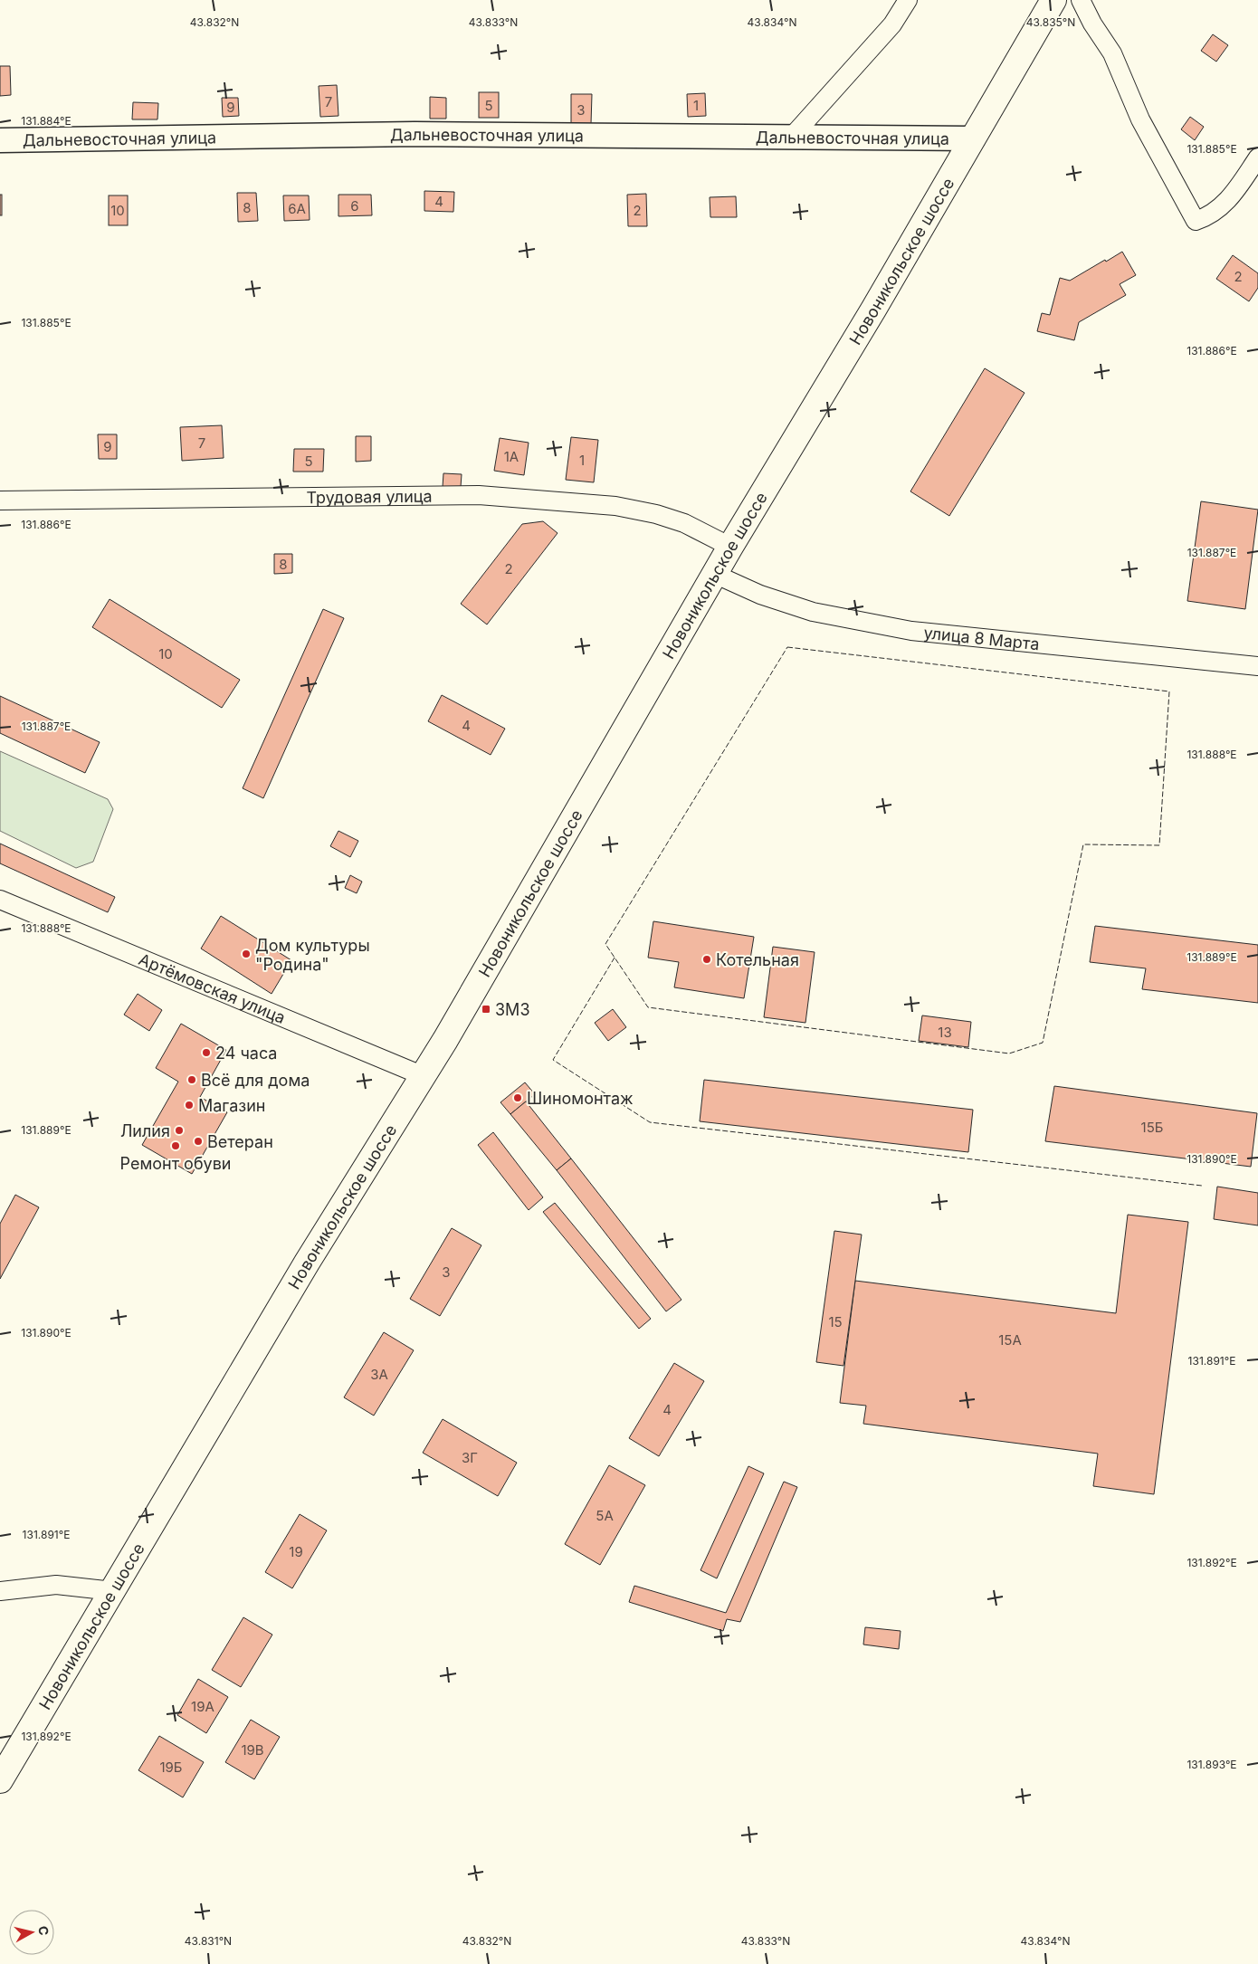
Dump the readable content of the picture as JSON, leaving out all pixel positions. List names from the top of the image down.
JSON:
{
  "streets": {
    "highway": ["Новоникольское шоссе"],
    "main road": ["Дальневосточная улица"],
    "street": ["Трудовая улица", "улица 8 Марта", "Артёмовская улица"]
  },
  "crossings": [
    ["Дальневосточная улица", "Новоникольское шоссе"],
    ["Новоникольское шоссе", "Трудовая улица"],
    ["Новоникольское шоссе", "улица 8 Марта"],
    ["Новоникольское шоссе", "Артёмовская улица"]
  ],
  "places": {
    "other": [
      "Дом культуры \"Родина\"",
      "Котельная",
      "24 часа",
      "Всё для дома",
      "Шиномонтаж",
      "Магазин",
      "Лилия",
      "Ветеран",
      "Ремонт обуви"
    ],
    "transit": ["ЗМЗ"]
  },
  "house_numbers": [
    "7",
    "5",
    "1",
    "9",
    "3",
    "4",
    "6",
    "8",
    "6А",
    "10",
    "2",
    "2",
    "7",
    "9",
    "1А",
    "1",
    "5",
    "8",
    "2",
    "10",
    "4",
    "13",
    "15Б",
    "3",
    "15",
    "15А",
    "3А",
    "4",
    "3Г",
    "5А",
    "19",
    "19А",
    "19В",
    "19Б"
  ],
  "north": "right",
  "coordinates": [
    "43.832°N",
    "43.833°N",
    "43.834°N",
    "43.835°N",
    "131.884°E",
    "131.885°E",
    "131.886°E",
    "131.887°E",
    "131.888°E",
    "131.889°E",
    "131.890°E",
    "131.891°E",
    "131.892°E",
    "131.893°E",
    "43.831°N"
  ]
}
